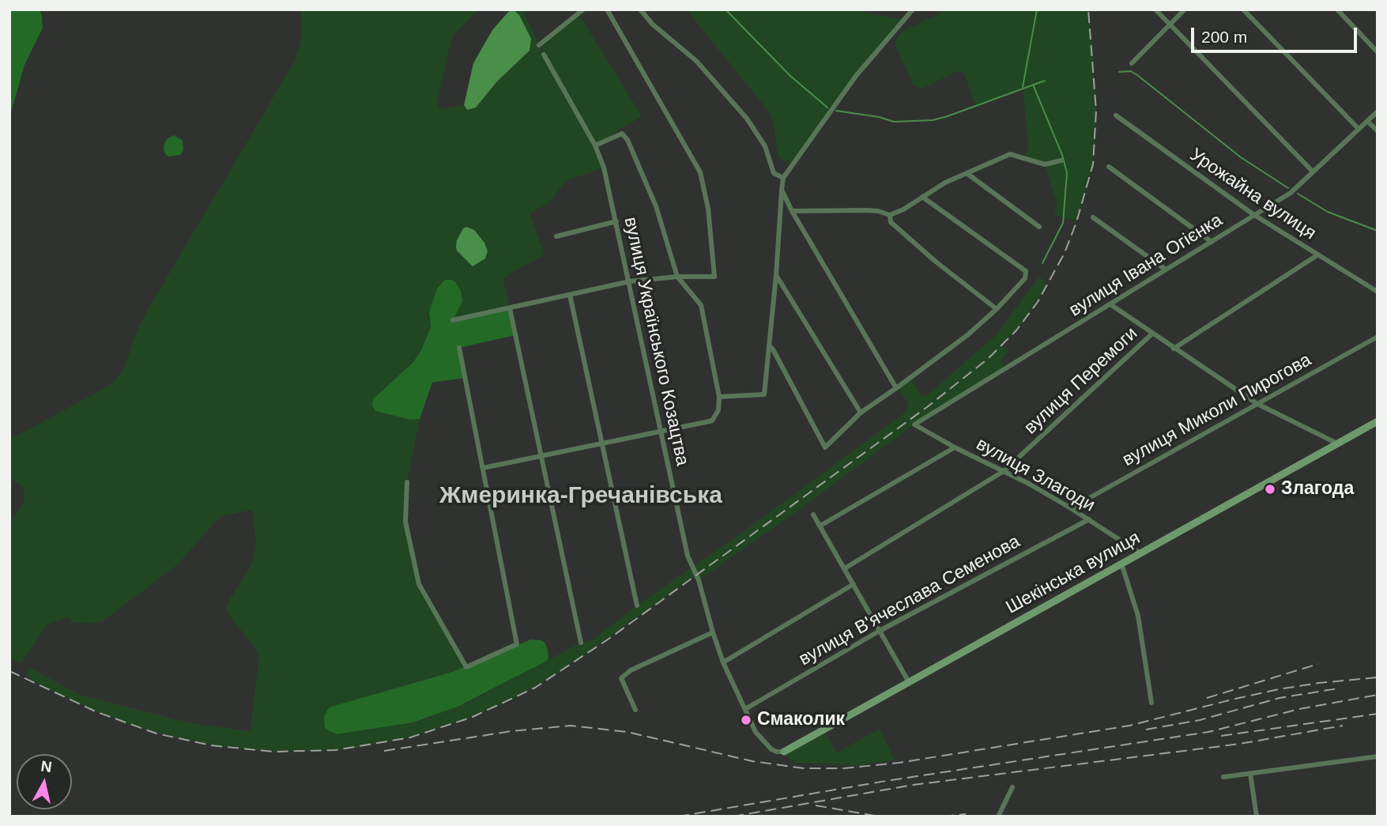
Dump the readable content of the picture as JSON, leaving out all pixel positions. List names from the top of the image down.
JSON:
{
  "streets": {
    "street": [
      "Урожайна вулиця",
      "вулиця Івана Огієнка",
      "вулиця Українського Козацтва",
      "вулиця Перемоги",
      "вулиця Миколи Пирогова",
      "вулиця Злагоди",
      "Шекінська вулиця",
      "вулиця В'ячеслава Семенова"
    ]
  },
  "crossings": [
    ["Урожайна вулиця", "вулиця Івана Огієнка"],
    ["вулиця Івана Огієнка", "вулиця Злагоди"],
    ["вулиця Українського Козацтва", "Шекінська вулиця"],
    ["вулиця Українського Козацтва", "вулиця В'ячеслава Семенова"],
    ["вулиця Перемоги", "вулиця Злагоди"],
    ["вулиця Миколи Пирогова", "вулиця Злагоди"],
    ["вулиця Злагоди", "Шекінська вулиця"],
    ["вулиця Злагоди", "вулиця В'ячеслава Семенова"]
  ],
  "districts": ["Жмеринка-Гречанівська"],
  "places": ["Злагода", "Смаколик"],
  "scale_bar": "200 m",
  "north": "top"
}
